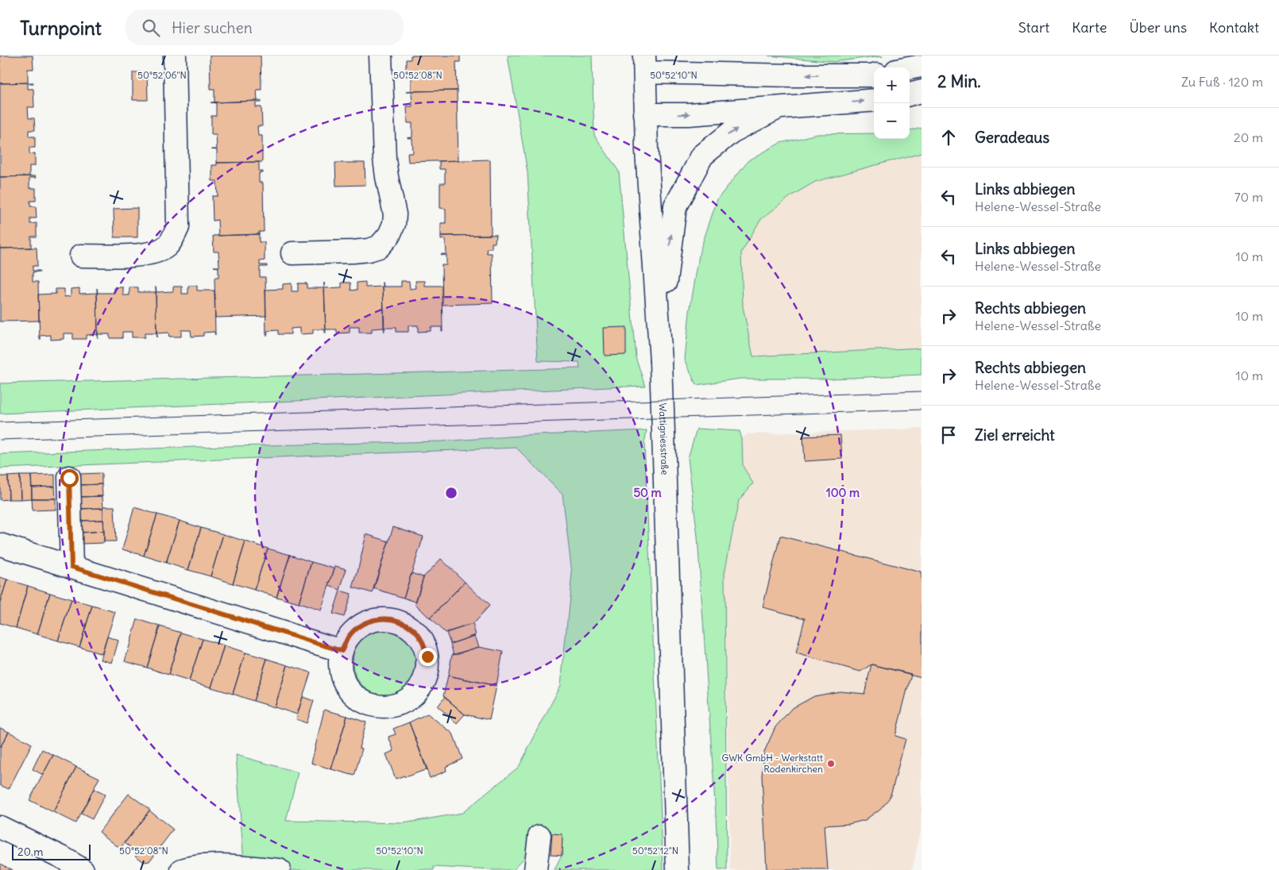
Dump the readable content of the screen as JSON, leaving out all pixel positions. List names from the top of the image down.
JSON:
{
  "streets": {
    "street": ["Wattigniesstraße"]
  },
  "places": ["GWK GmbH - Werkstatt Rodenkirchen"],
  "scale_bar": "20 m",
  "page": {
    "header": "Turnpoint",
    "search": "Hier suchen",
    "nav": [
      "Start",
      "Karte",
      "Über uns",
      "Kontakt"
    ],
    "heading": ["2 Min.", "Zu Fuß · 120 m"],
    "map_buttons": ["+", "−"],
    "list": [
      ["Geradeaus", "20 m"],
      ["Links abbiegen", "Helene-Wessel-Straße", "70 m"],
      ["Links abbiegen", "Helene-Wessel-Straße", "10 m"],
      ["Rechts abbiegen", "Helene-Wessel-Straße", "10 m"],
      ["Rechts abbiegen", "Helene-Wessel-Straße", "10 m"],
      "Ziel erreicht"
    ],
    "scale": "20 m"
  },
  "coordinates": [
    "50°52'06\"N",
    "50°52'08\"N",
    "50°52'10\"N",
    "50°52'12\"N"
  ],
  "rings": ["50 m", "100 m"]
}
